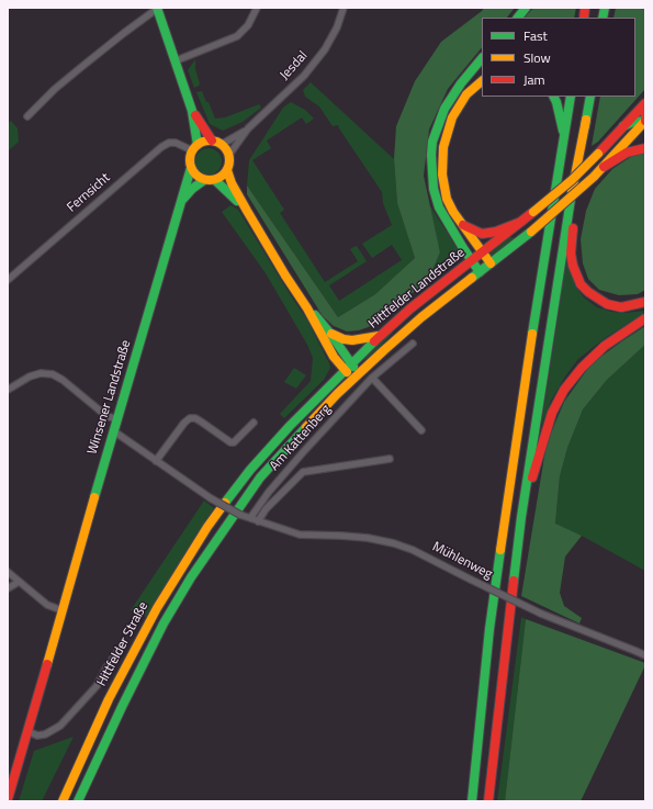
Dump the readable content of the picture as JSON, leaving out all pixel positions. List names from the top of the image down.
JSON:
{
  "streets": {
    "main road": ["Hittfelder Landstraße", "Winsener Landstraße", "Hittfelder Straße"],
    "street": [
      "Jesdal",
      "Fernsicht",
      "Am Kattenberg",
      "Mühlenweg"
    ]
  },
  "crossings": [
    ["Jesdal", "Fernsicht"],
    ["Jesdal", "Winsener Landstraße"],
    ["Fernsicht", "Winsener Landstraße"],
    ["Hittfelder Landstraße", "Mühlenweg"],
    ["Hittfelder Landstraße", "Hittfelder Straße"],
    ["Winsener Landstraße", "Mühlenweg"],
    ["Am Kattenberg", "Mühlenweg"],
    ["Mühlenweg", "Hittfelder Straße"]
  ],
  "legend": ["Fast", "Slow", "Jam"]
}
